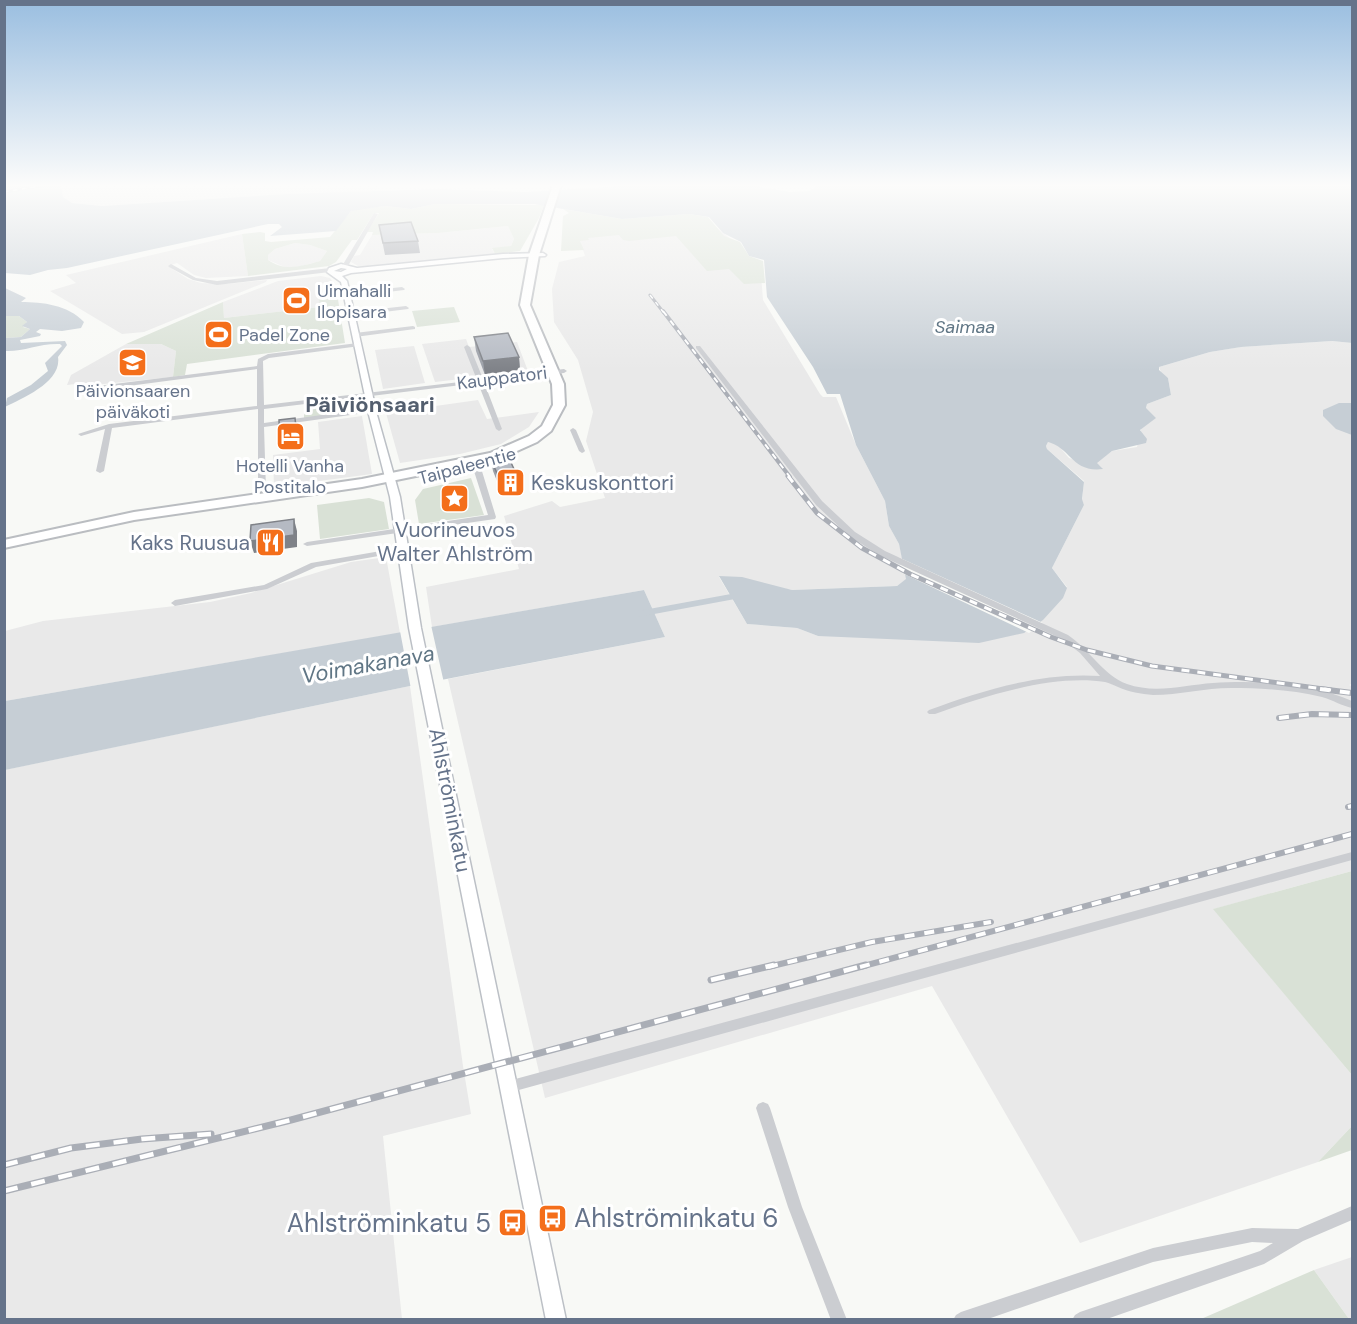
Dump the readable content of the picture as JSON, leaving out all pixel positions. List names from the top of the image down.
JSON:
{
  "streets": {
    "highway": ["Taipaleentie"],
    "street": ["Kauppatori", "Ahlströminkatu"]
  },
  "crossings": [
    ["Kauppatori", "Taipaleentie"],
    ["Kauppatori", "Ahlströminkatu"],
    ["Taipaleentie", "Ahlströminkatu"]
  ],
  "districts": ["Päiviönsaari"],
  "water": ["Saimaa", "Voimakanava"],
  "places": {
    "sports": ["Uimahalli Ilopisara", "Padel Zone"],
    "school or university": ["Päivionsaaren päiväkoti"],
    "hotel": ["Hotelli Vanha Postitalo"],
    "building": ["Keskuskonttori"],
    "place": ["Vuorineuvos Walter Ahlström"],
    "restaurant": ["Kaks Ruusua"],
    "bus stop": ["Ahlströminkatu 6", "Ahlströminkatu 5"]
  }
}
